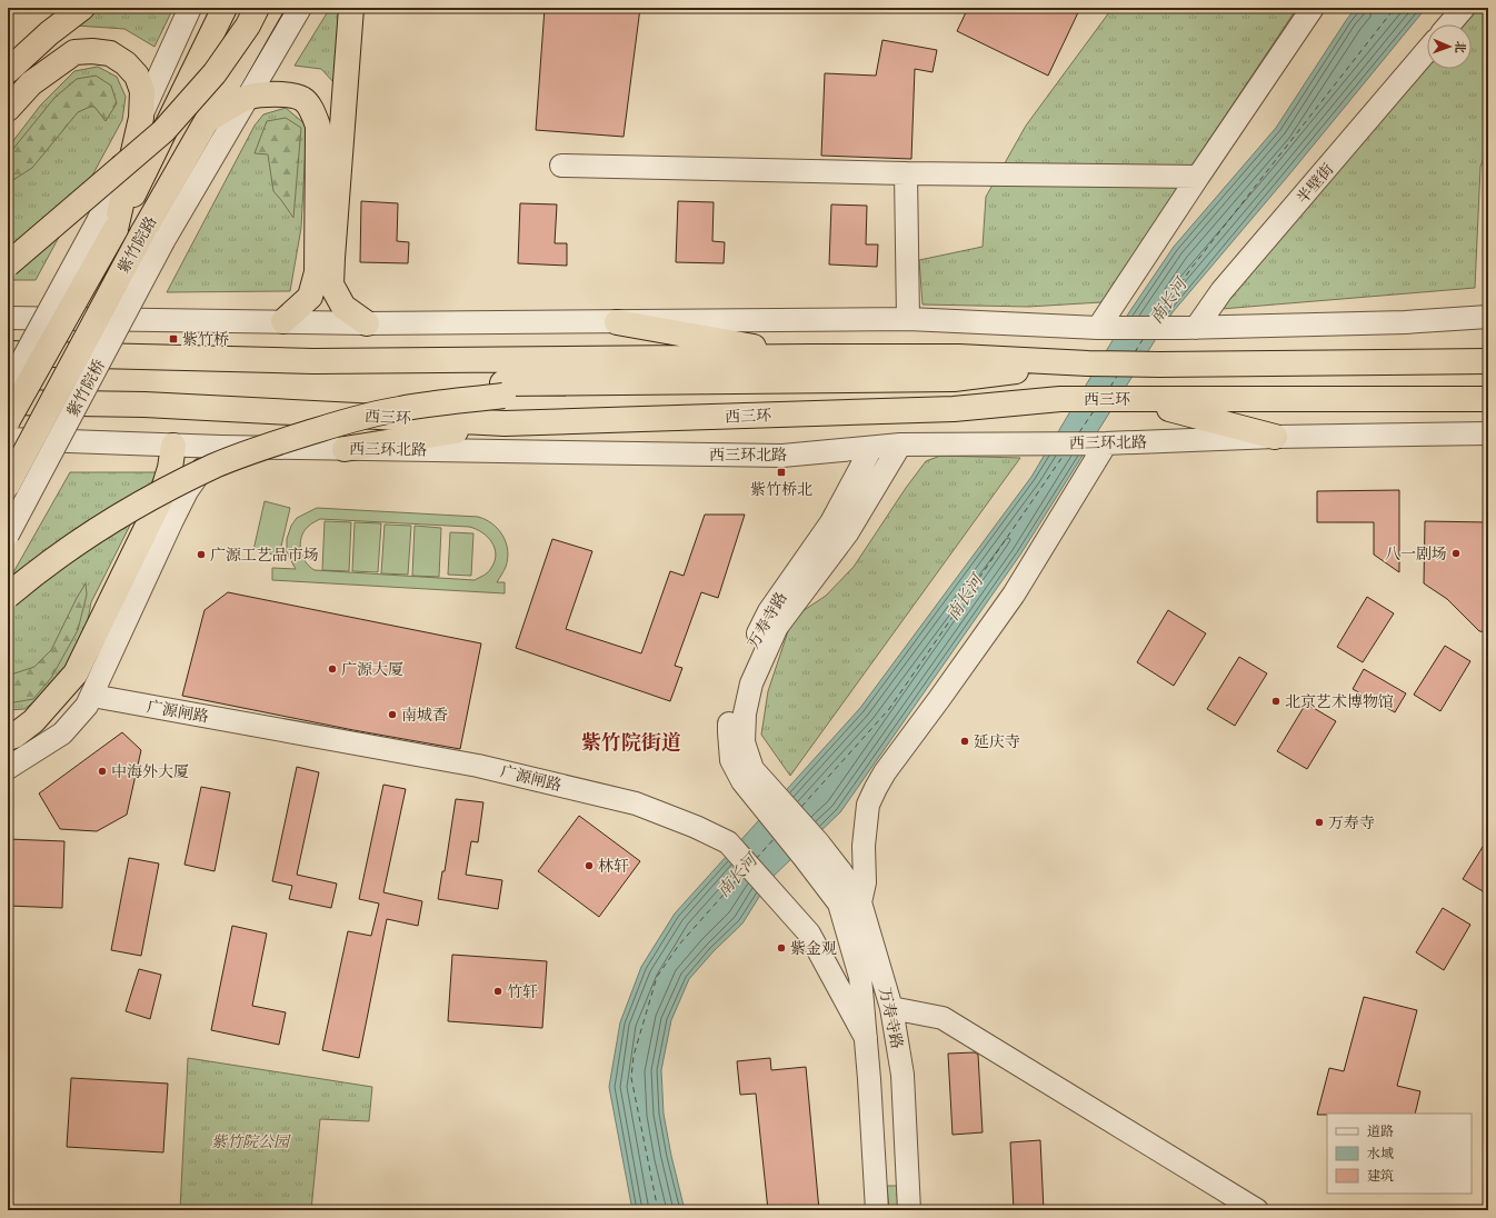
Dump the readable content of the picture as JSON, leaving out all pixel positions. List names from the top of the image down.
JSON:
{
  "streets": {
    "highway": ["紫竹院路", "西三环"],
    "street": [
      "半壁街",
      "紫竹院桥",
      "西三环北路",
      "万寿寺路",
      "广源闸路"
    ]
  },
  "crossings": [
    ["紫竹院路", "紫竹院桥"],
    ["西三环北路", "万寿寺路"],
    ["万寿寺路", "广源闸路"]
  ],
  "districts": ["紫竹院街道"],
  "water": ["南长河"],
  "parks": ["紫竹院公园"],
  "places": {
    "transit": ["紫竹桥", "紫竹桥北"],
    "other": [
      "八一剧场",
      "广源工艺品市场",
      "广源大厦",
      "北京艺术博物馆",
      "南城香",
      "延庆寺",
      "中海外大厦",
      "万寿寺",
      "林轩",
      "紫金观",
      "竹轩"
    ]
  },
  "legend": ["道路", "水域", "建筑"],
  "north": "right"
}
